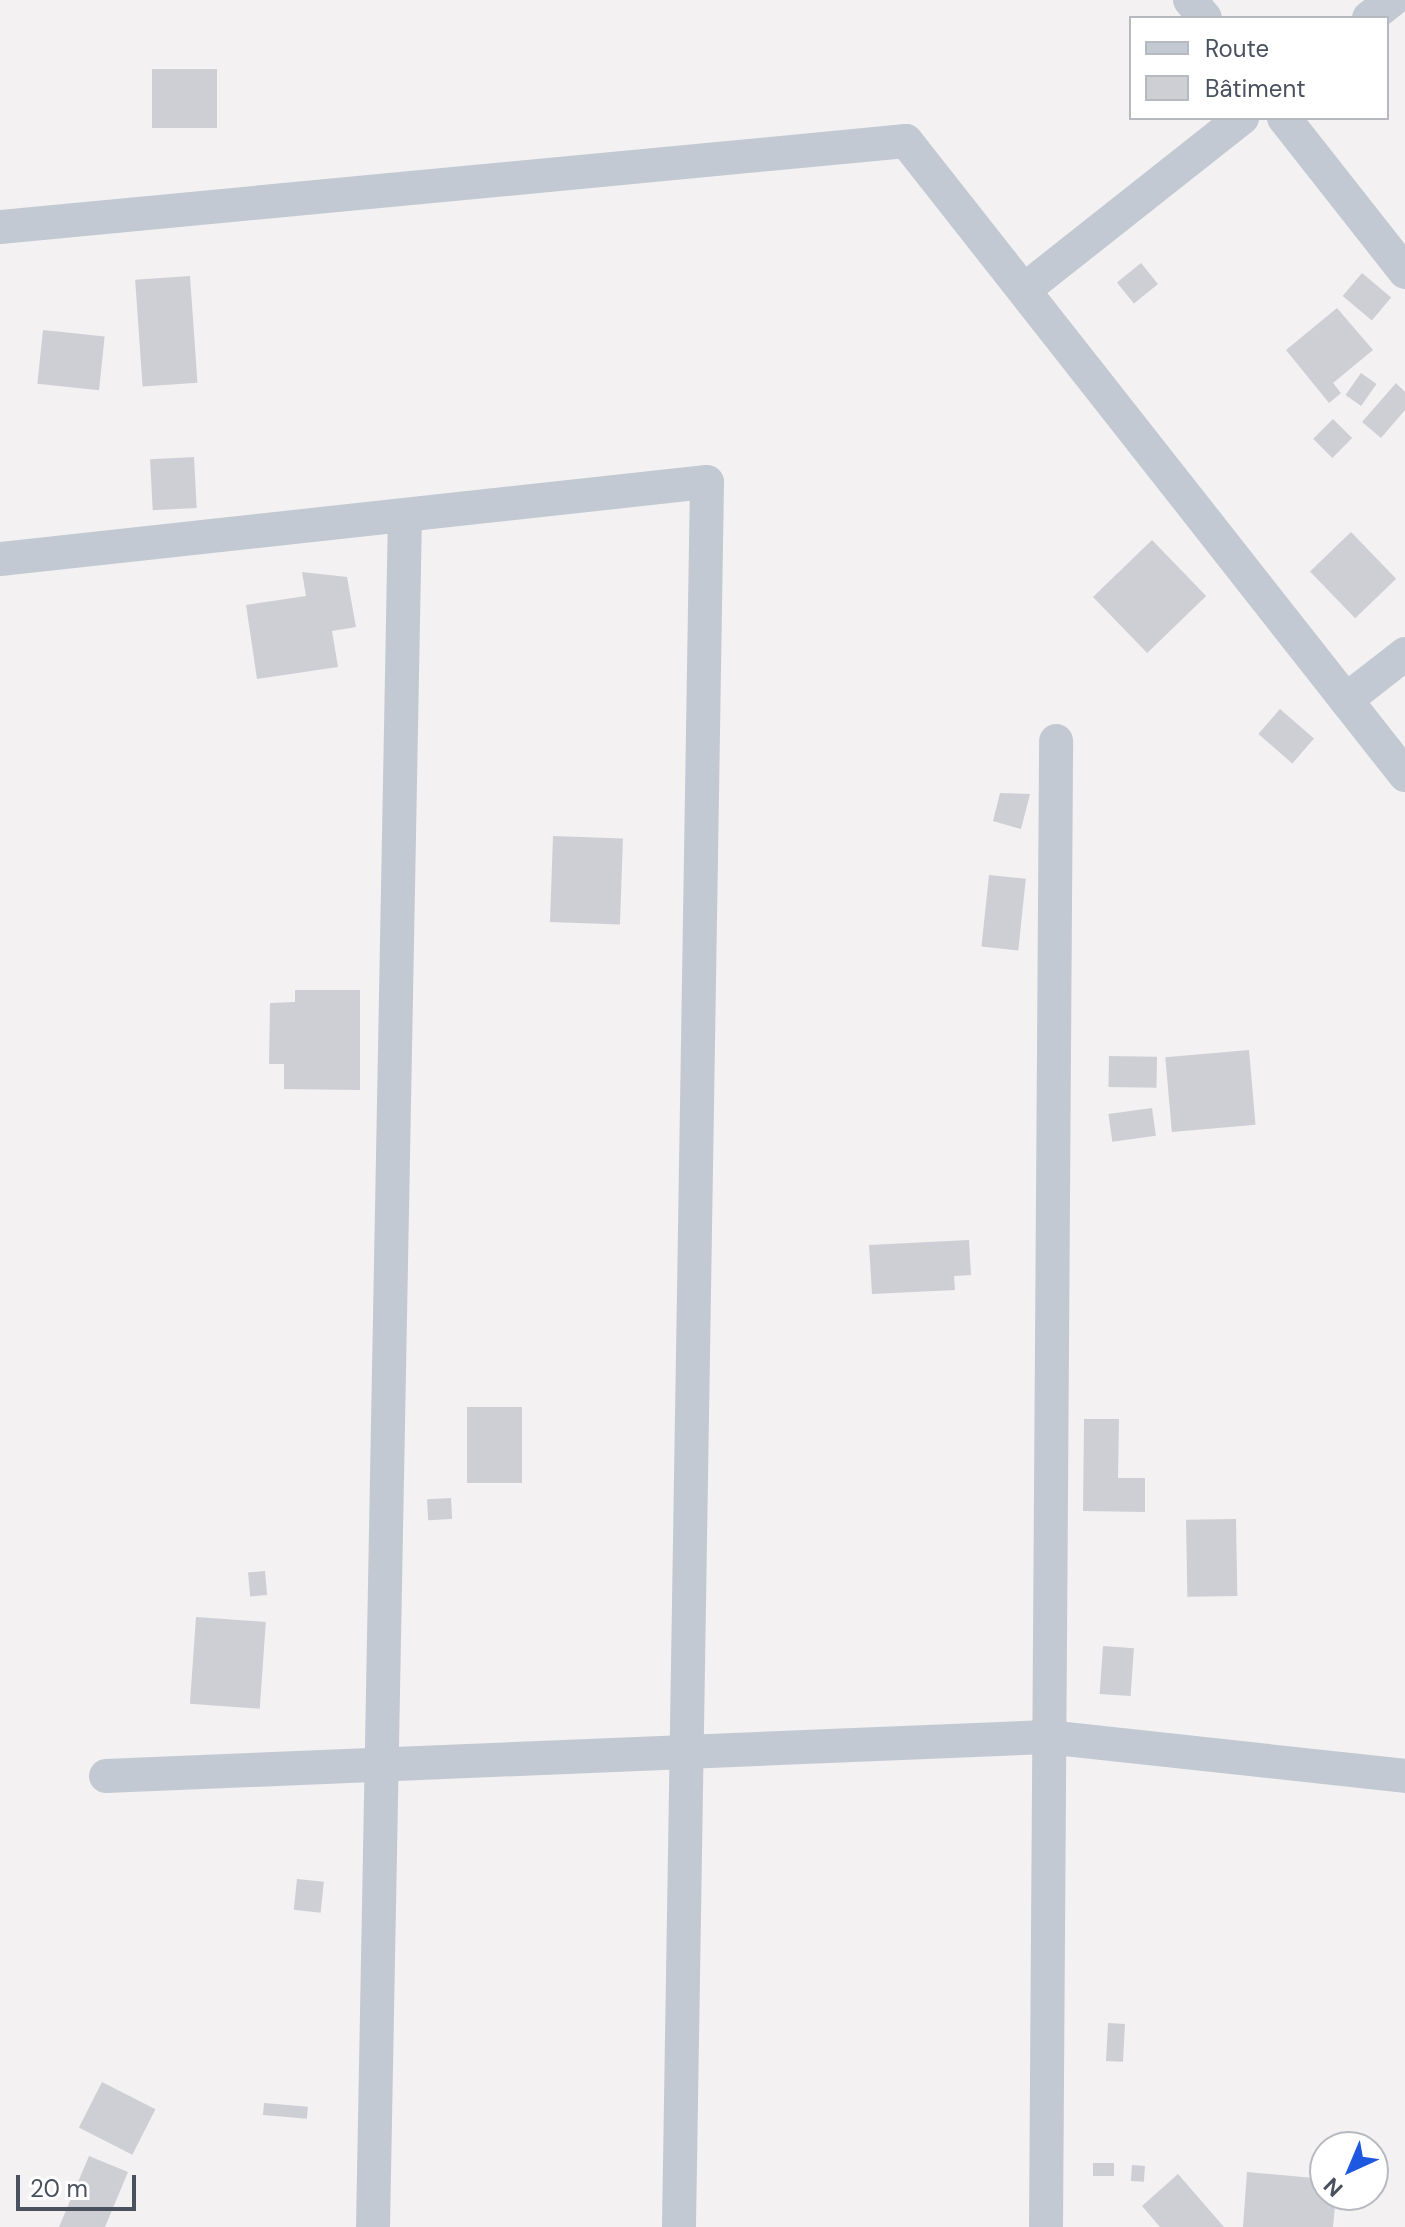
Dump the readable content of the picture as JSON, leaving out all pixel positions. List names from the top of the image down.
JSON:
{
  "legend": ["Route", "Bâtiment"],
  "scale_bar": "20 m",
  "north": "bottom left"
}
